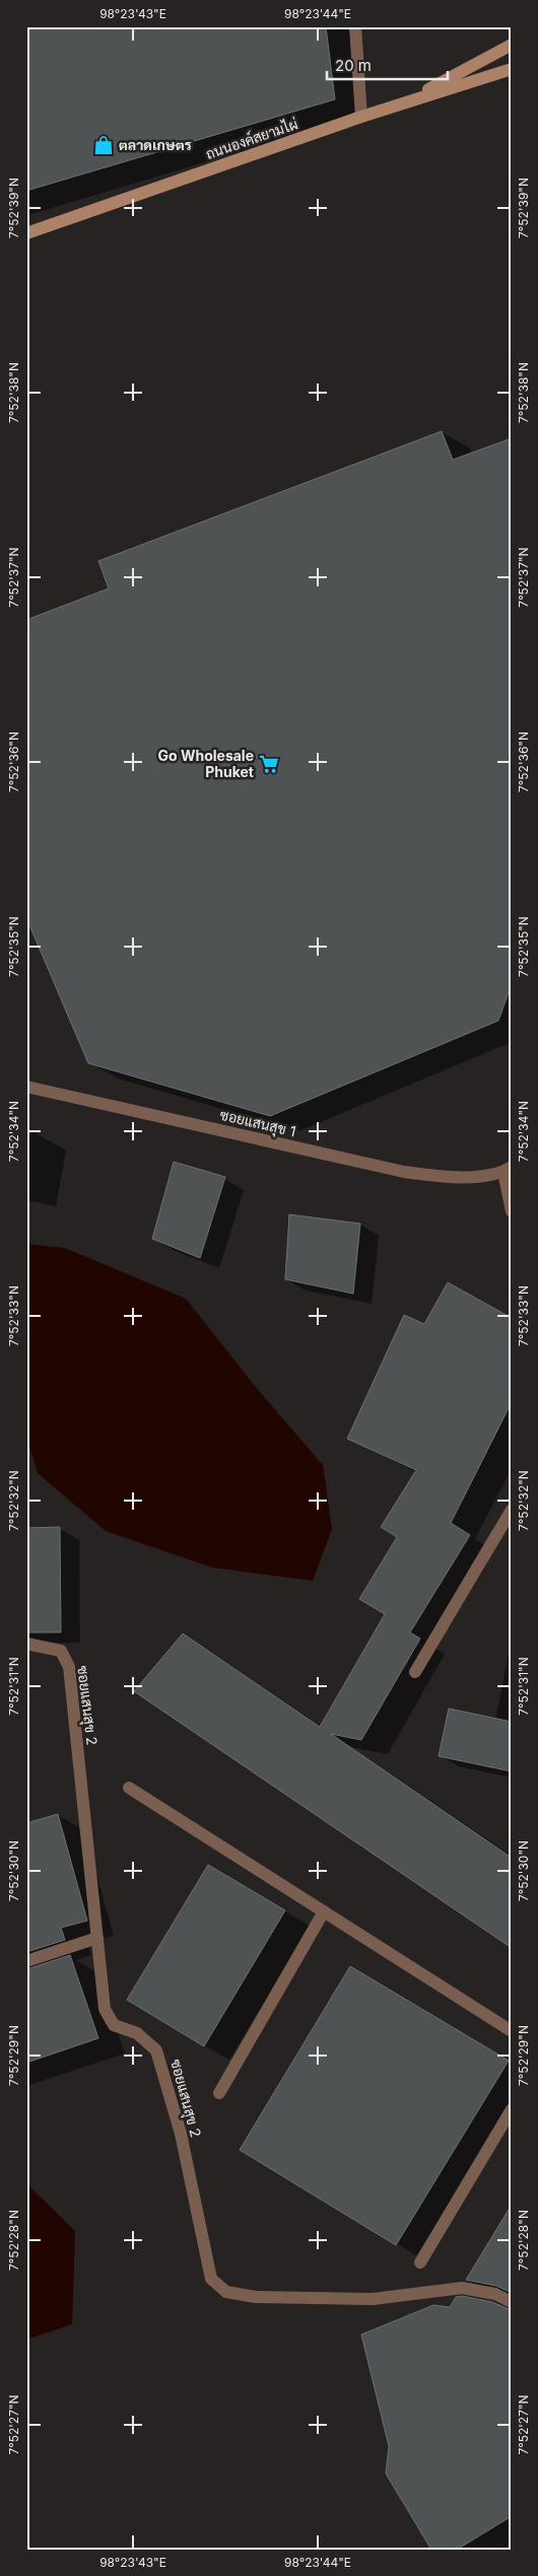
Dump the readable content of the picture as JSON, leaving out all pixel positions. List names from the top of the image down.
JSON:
{
  "streets": {
    "street": ["ถนนองค์สยามไผ่", "ซอยแสนสุข 1", "ซอยแสนสุข 2"]
  },
  "places": {
    "shop": ["ตลาดเกษตร"],
    "supermarket": ["Go Wholesale Phuket"]
  },
  "scale_bar": "20 m",
  "coordinates": [
    "98°23'43\"E",
    "98°23'44\"E",
    "7°52'39\"N",
    "7°52'38\"N",
    "7°52'37\"N",
    "7°52'36\"N",
    "7°52'35\"N",
    "7°52'34\"N",
    "7°52'33\"N",
    "7°52'32\"N",
    "7°52'31\"N",
    "7°52'30\"N",
    "7°52'29\"N",
    "7°52'28\"N",
    "7°52'27\"N"
  ]
}
